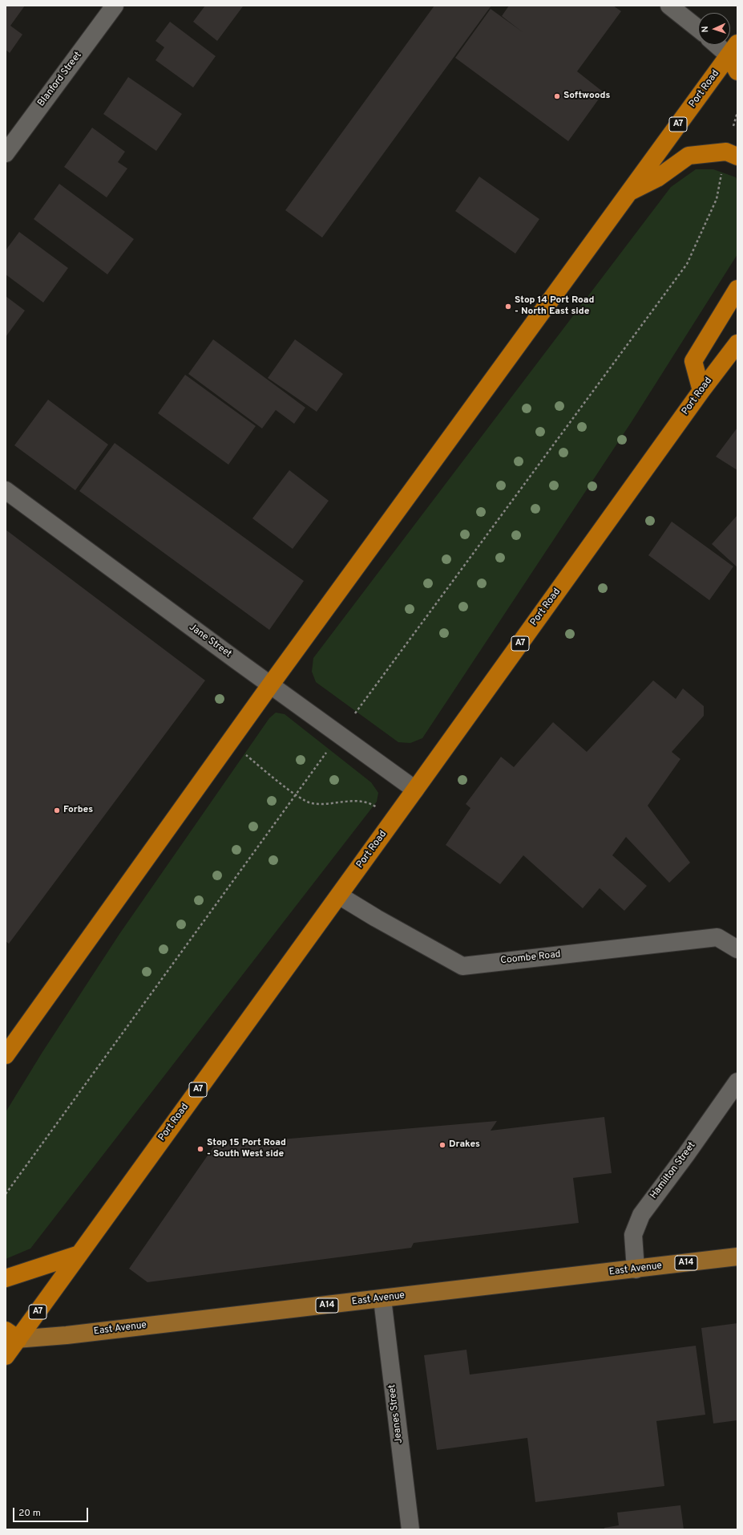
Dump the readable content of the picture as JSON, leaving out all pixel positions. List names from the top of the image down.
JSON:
{
  "streets": {
    "highway": ["Port Road", "A7"],
    "main road": ["A14", "East Avenue"],
    "street": [
      "Blanford Street",
      "Jane Street",
      "Coombe Road",
      "Hamilton Street",
      "Jeanes Street"
    ]
  },
  "crossings": [
    ["Port Road", "Jane Street"],
    ["Port Road", "Coombe Road"],
    ["Port Road", "East Avenue"],
    ["Hamilton Street", "East Avenue"],
    ["East Avenue", "Jeanes Street"]
  ],
  "places": [
    "Softwoods",
    "Stop 14 Port Road - North East side",
    "Forbes",
    "Drakes",
    "Stop 15 Port Road - South West side"
  ],
  "scale_bar": "20 m",
  "north": "left"
}
